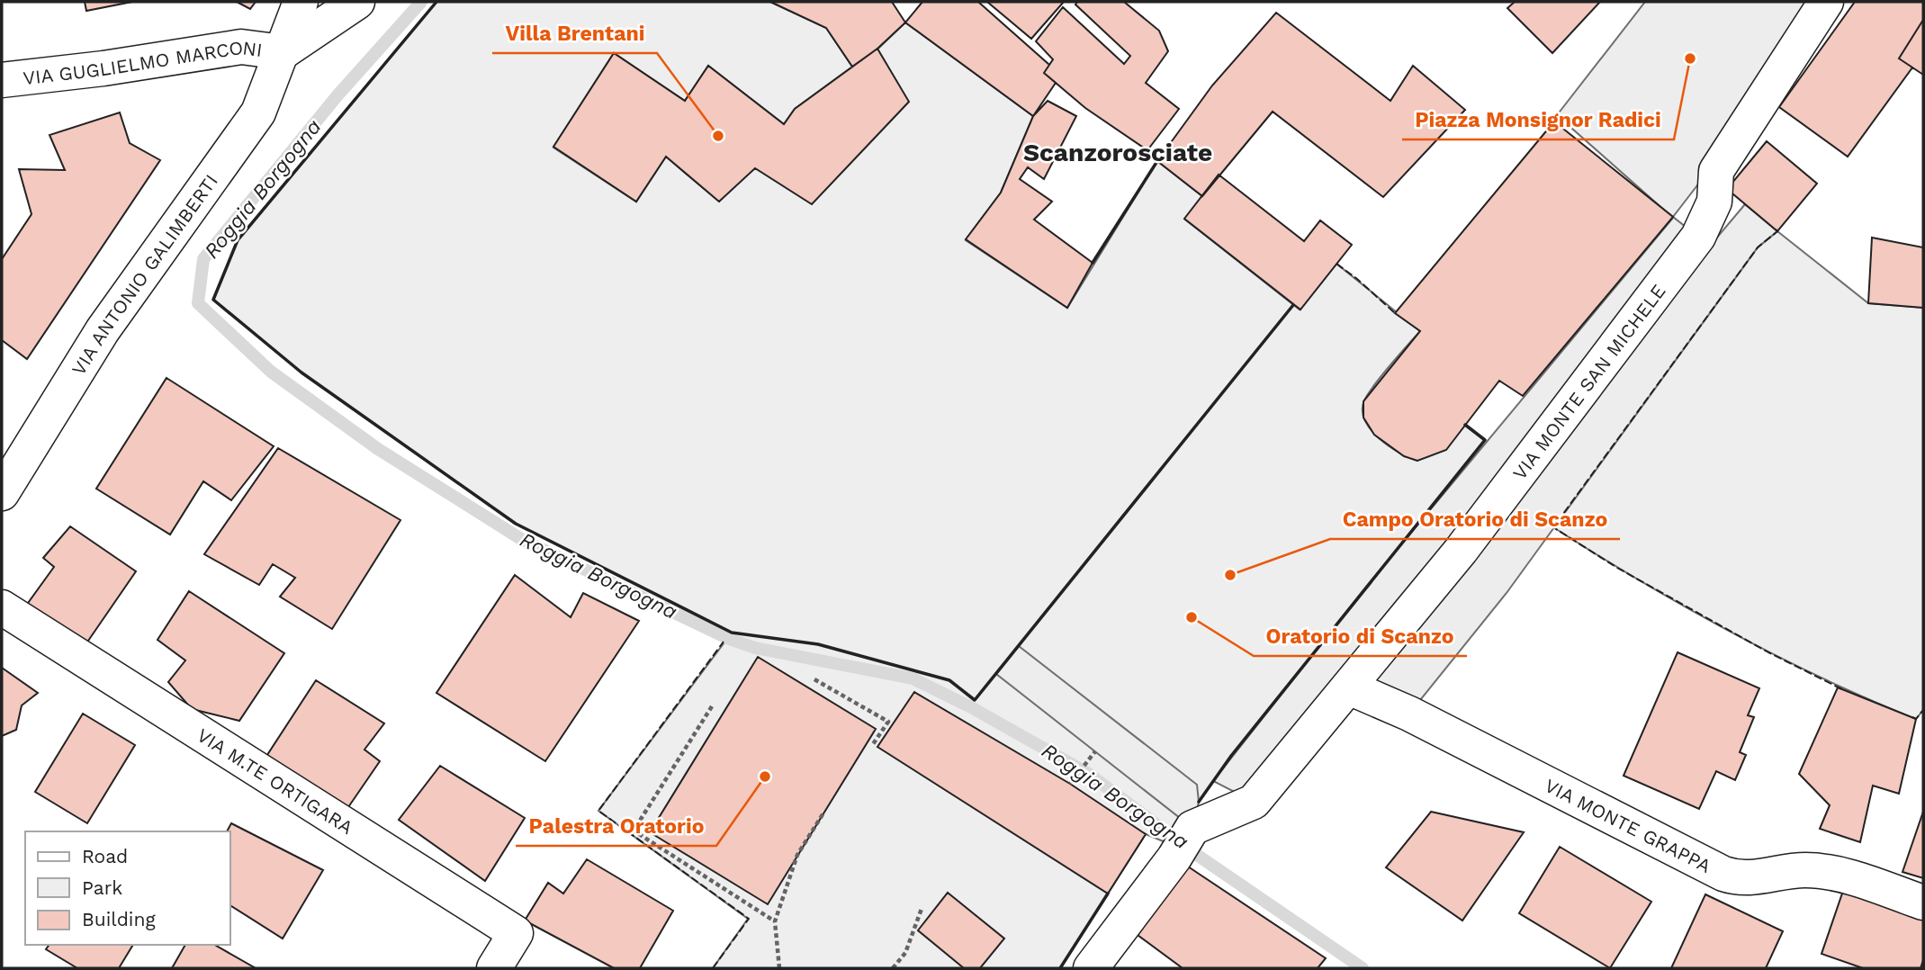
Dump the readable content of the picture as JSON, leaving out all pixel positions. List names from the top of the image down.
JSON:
{
  "streets": {
    "street": [
      "VIA GUGLIELMO MARCONI",
      "VIA ANTONIO GALIMBERTI",
      "VIA MONTE SAN MICHELE",
      "VIA M.TE ORTIGARA",
      "VIA MONTE GRAPPA"
    ]
  },
  "crossings": [
    ["VIA GUGLIELMO MARCONI", "VIA ANTONIO GALIMBERTI"],
    ["VIA MONTE SAN MICHELE", "VIA MONTE GRAPPA"]
  ],
  "districts": ["Scanzorosciate"],
  "water": ["Roggia Borgogna"],
  "places": [
    "Piazza Monsignor Radici",
    "Villa Brentani",
    "Campo Oratorio di Scanzo",
    "Oratorio di Scanzo",
    "Palestra Oratorio"
  ],
  "legend": ["Road", "Park", "Building"]
}
